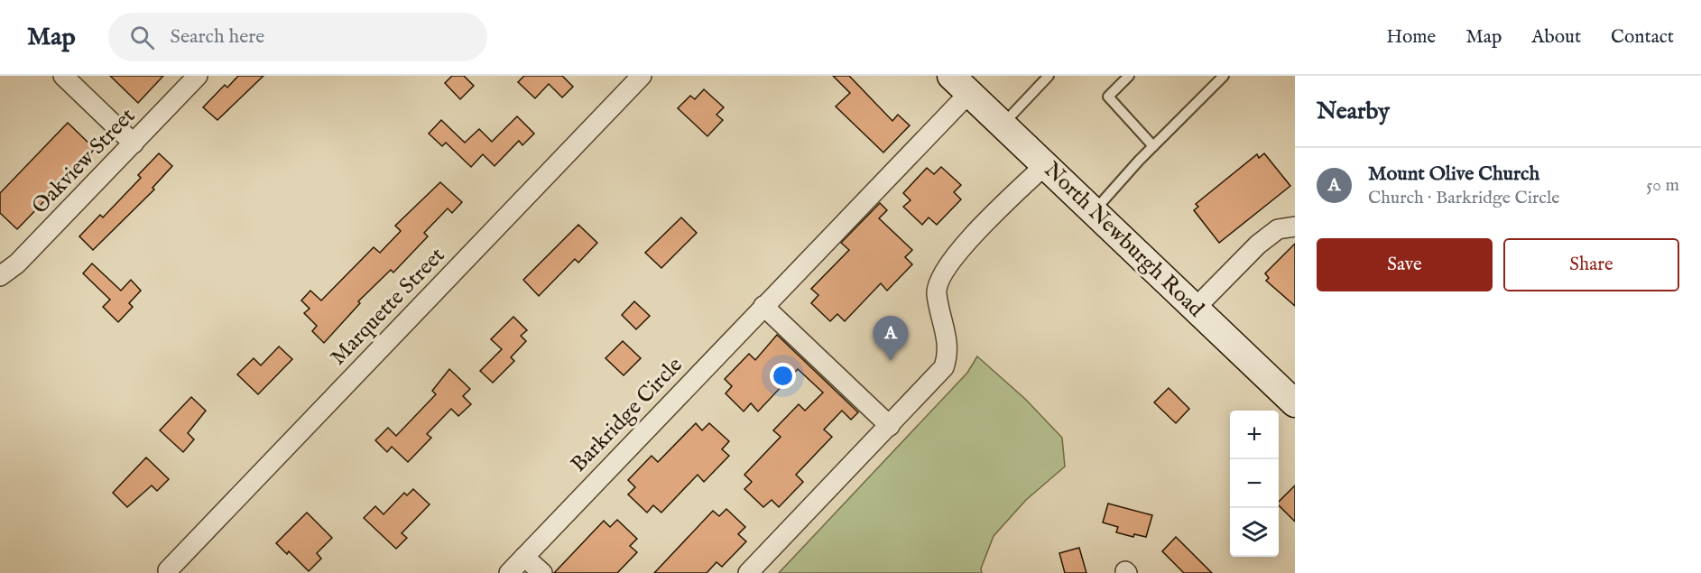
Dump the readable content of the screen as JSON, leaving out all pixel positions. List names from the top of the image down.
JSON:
{
  "streets": {
    "main road": ["North Newburgh Road"],
    "street": ["Oakview Street", "Marquette Street", "Barkridge Circle"]
  },
  "crossings": [
    ["North Newburgh Road", "Barkridge Circle"]
  ],
  "page": {
    "header": "Map",
    "search": "Search here",
    "nav": [
      "Home",
      "Map",
      "About",
      "Contact"
    ],
    "heading": "Nearby",
    "list": [
      {
        "mark": "A",
        "name": "Mount Olive Church",
        "note": "Church · Barkridge Circle",
        "value": "50 m"
      }
    ],
    "buttons": ["Save", "Share"],
    "pins": "A",
    "map_buttons": ["+", "−"]
  }
}
